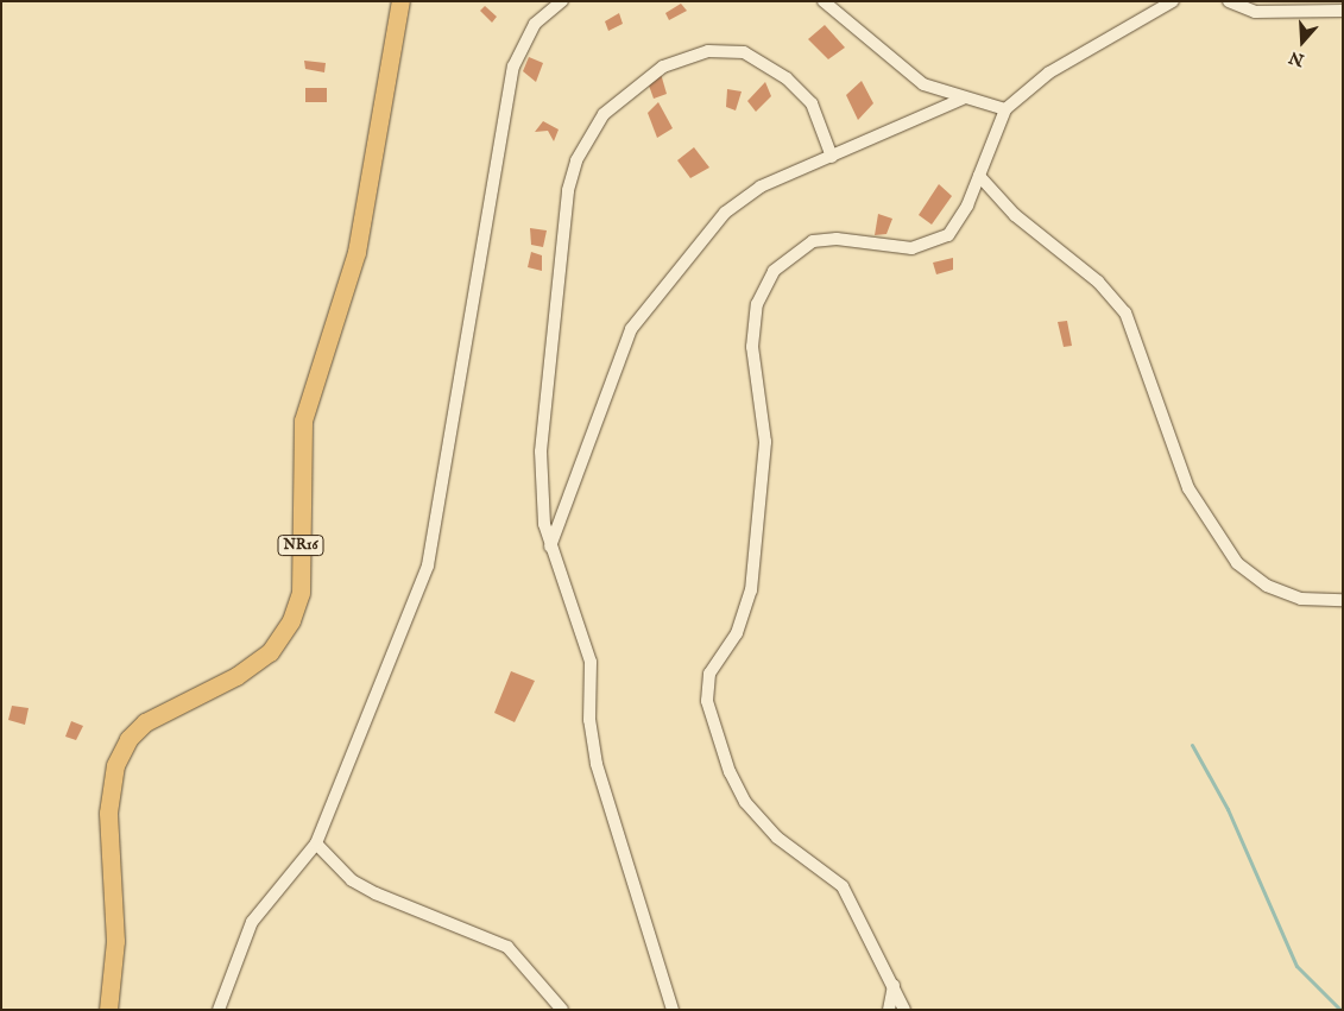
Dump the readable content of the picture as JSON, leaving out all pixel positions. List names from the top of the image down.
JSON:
{
  "streets": {
    "main road": ["NR16"]
  },
  "north": "bottom"
}
